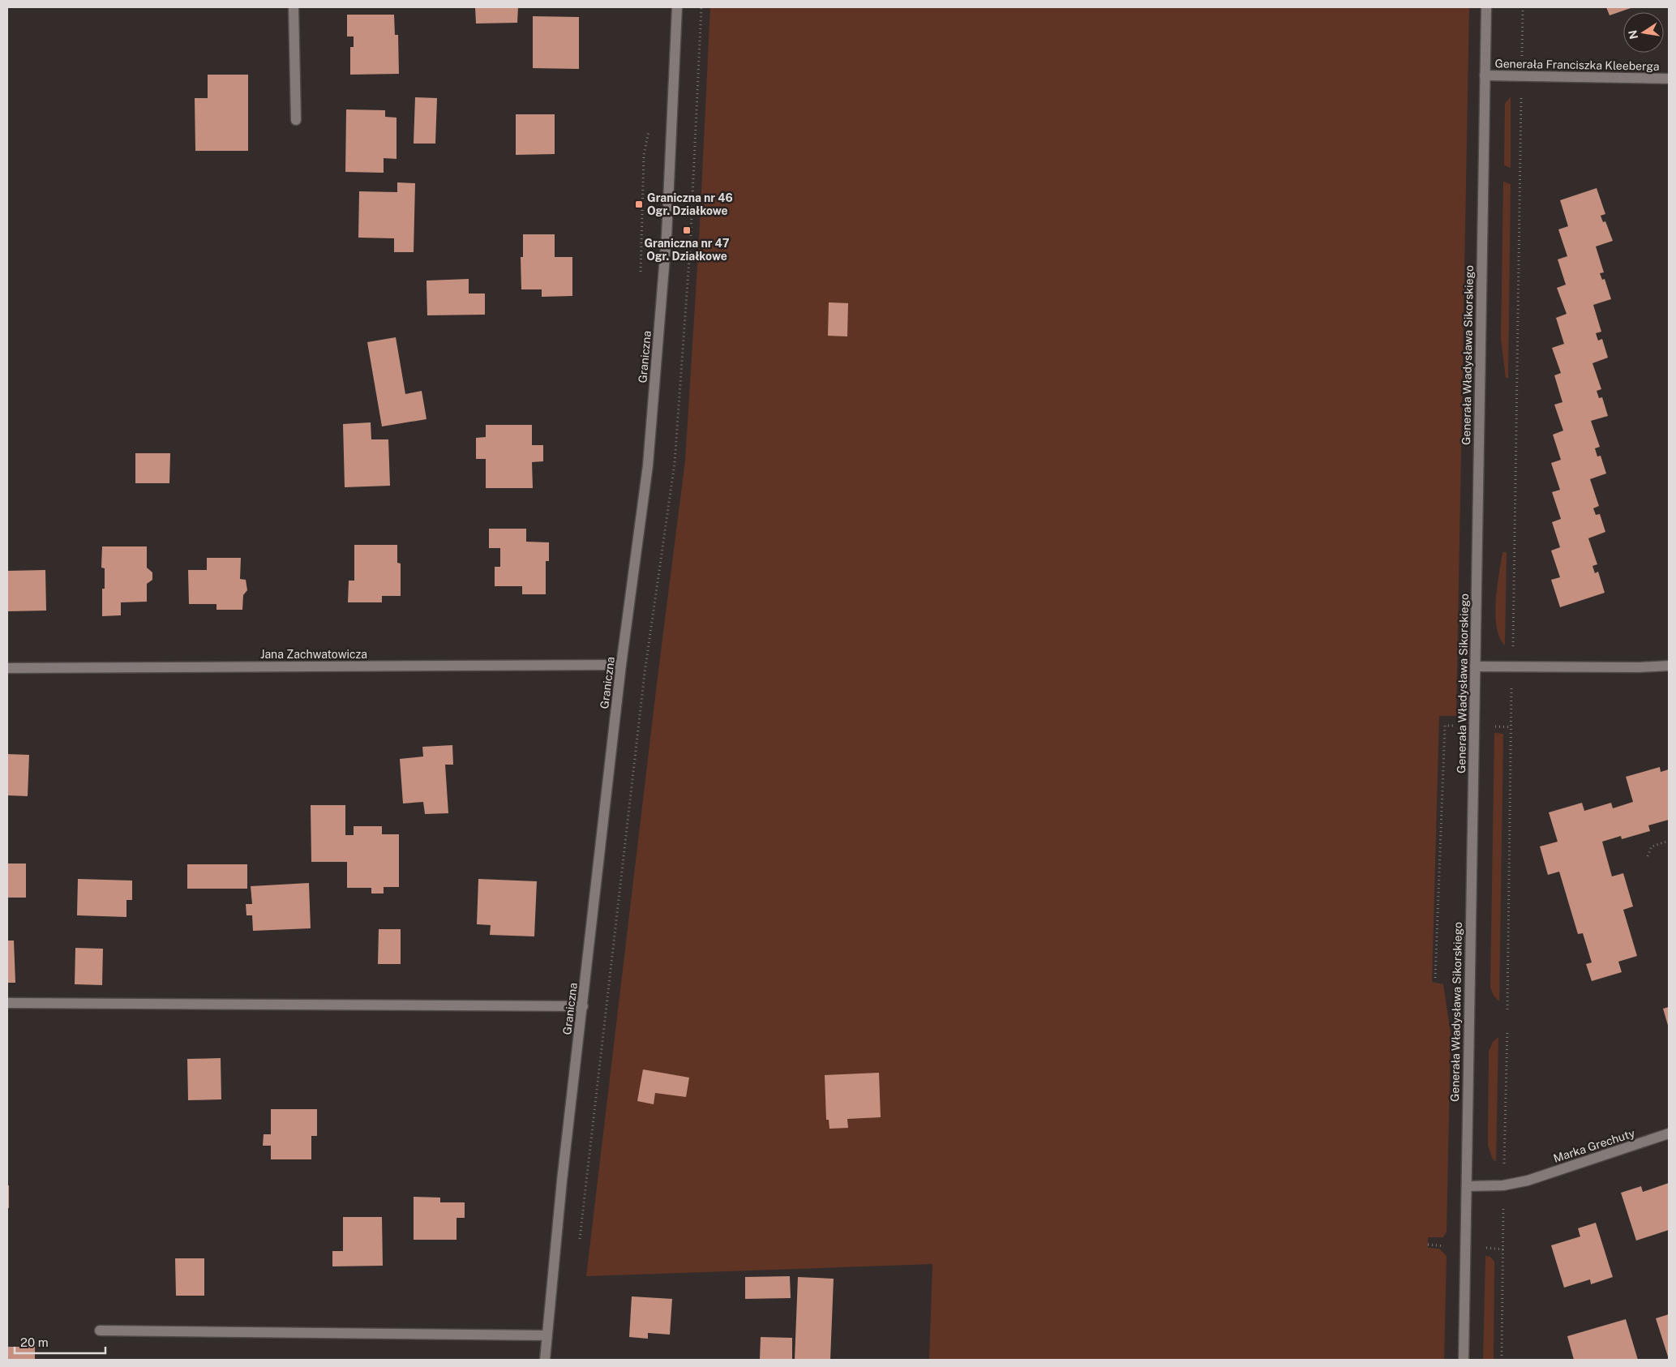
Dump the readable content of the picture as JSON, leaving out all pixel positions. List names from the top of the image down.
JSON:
{
  "streets": {
    "street": [
      "Generała Franciszka Kleeberga",
      "Generała Władysława Sikorskiego",
      "Graniczna",
      "Jana Zachwatowicza",
      "Marka Grechuty"
    ]
  },
  "crossings": [
    ["Generała Franciszka Kleeberga", "Generała Władysława Sikorskiego"],
    ["Generała Władysława Sikorskiego", "Marka Grechuty"],
    ["Graniczna", "Jana Zachwatowicza"]
  ],
  "places": {
    "transit": ["Graniczna nr 46 Ogr. Działkowe", "Graniczna nr 47 Ogr. Działkowe"]
  },
  "scale_bar": "20 m",
  "north": "left"
}
